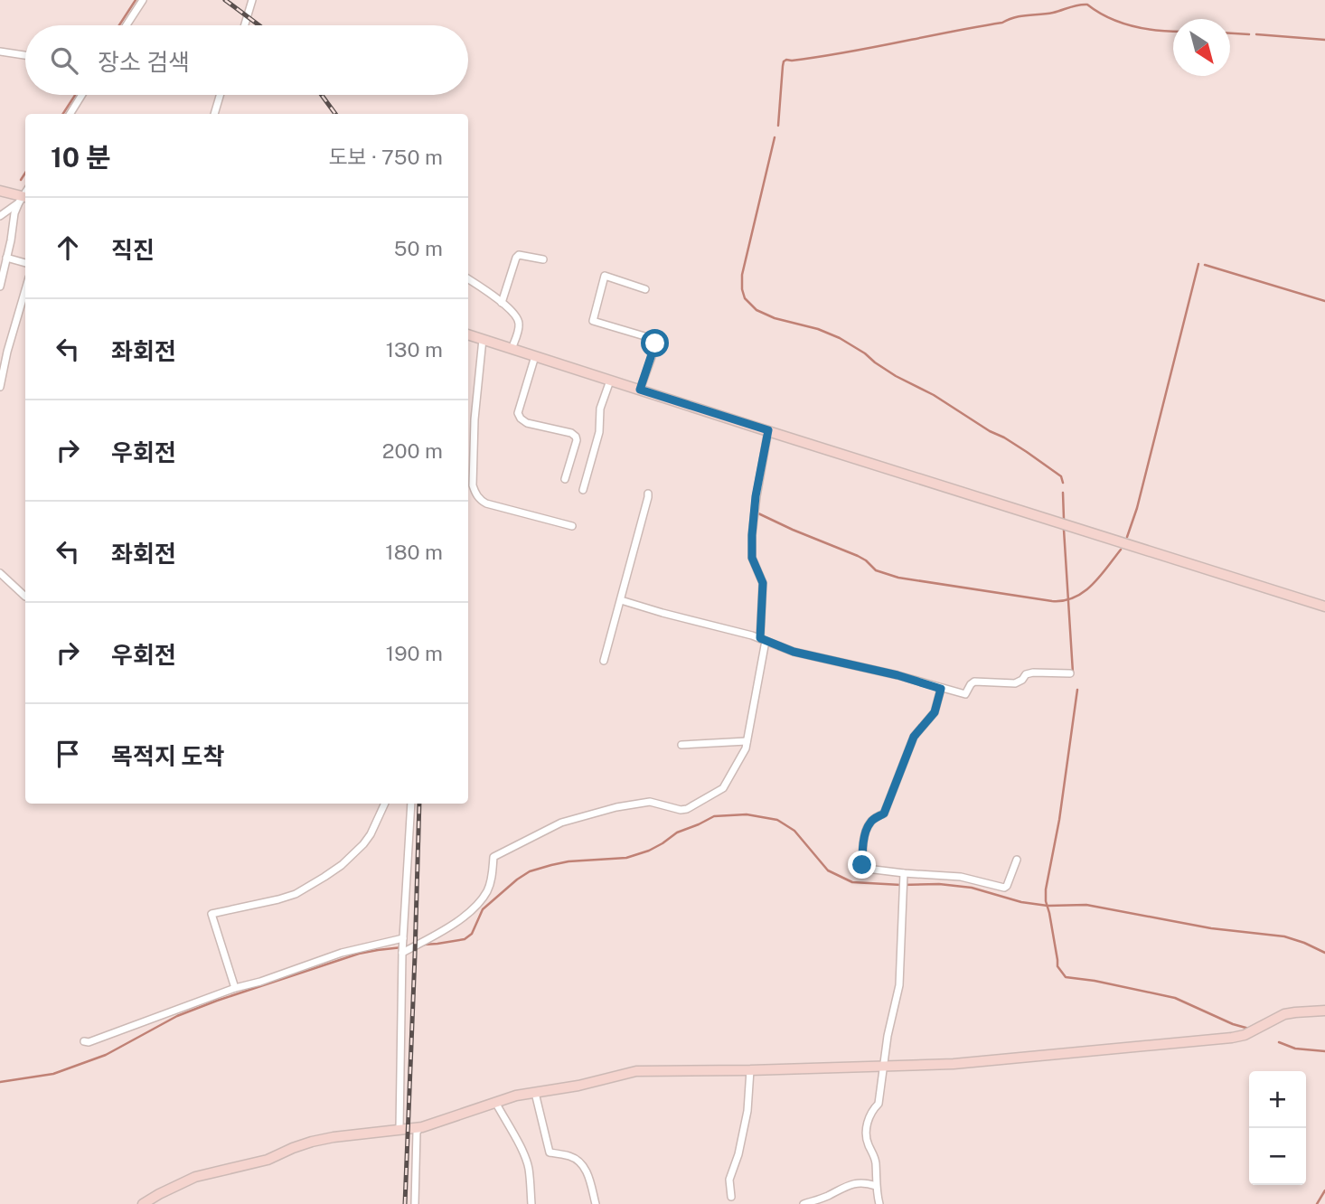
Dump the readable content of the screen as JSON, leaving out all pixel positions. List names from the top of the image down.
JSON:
{
  "north": "bottom right",
  "page": {
    "search": "장소 검색",
    "heading": ["10 분", "도보 · 750 m"],
    "list": [
      ["직진", "50 m"],
      ["좌회전", "130 m"],
      ["우회전", "200 m"],
      ["좌회전", "180 m"],
      ["우회전", "190 m"],
      "목적지 도착"
    ],
    "map_buttons": ["+", "−"]
  }
}
